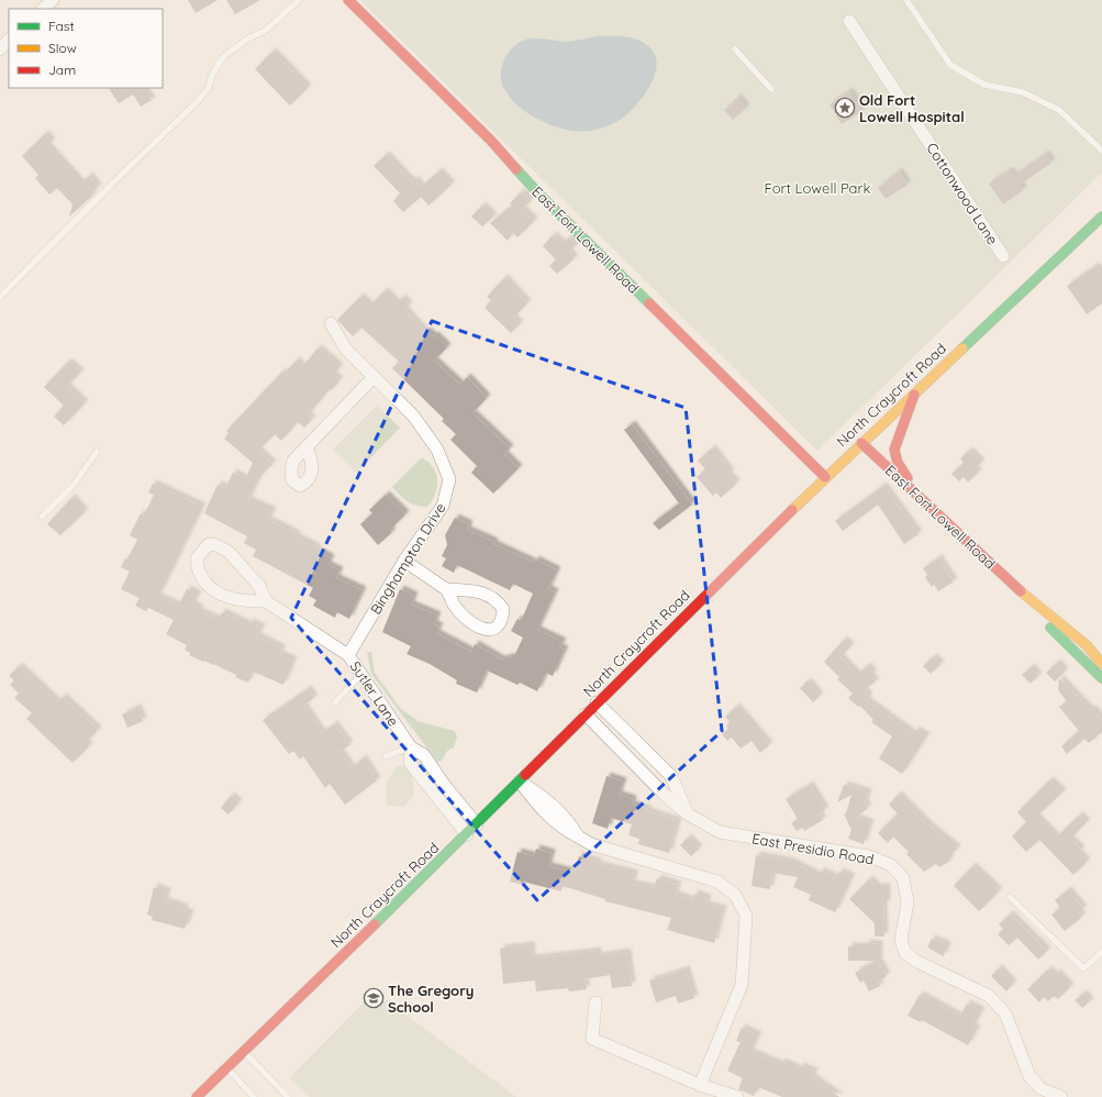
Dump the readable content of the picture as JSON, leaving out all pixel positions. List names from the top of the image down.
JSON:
{
  "streets": {
    "main road": ["East Fort Lowell Road", "North Craycroft Road"],
    "street": [
      "Cottonwood Lane",
      "Binghampton Drive",
      "Sutler Lane",
      "East Presidio Road"
    ]
  },
  "crossings": [
    ["East Fort Lowell Road", "North Craycroft Road"],
    ["North Craycroft Road", "Sutler Lane"],
    ["North Craycroft Road", "East Presidio Road"],
    ["Binghampton Drive", "Sutler Lane"]
  ],
  "parks": ["Fort Lowell Park"],
  "places": {
    "place": ["Old Fort Lowell Hospital"],
    "school or university": ["The Gregory School"]
  },
  "legend": ["Fast", "Slow", "Jam"]
}
